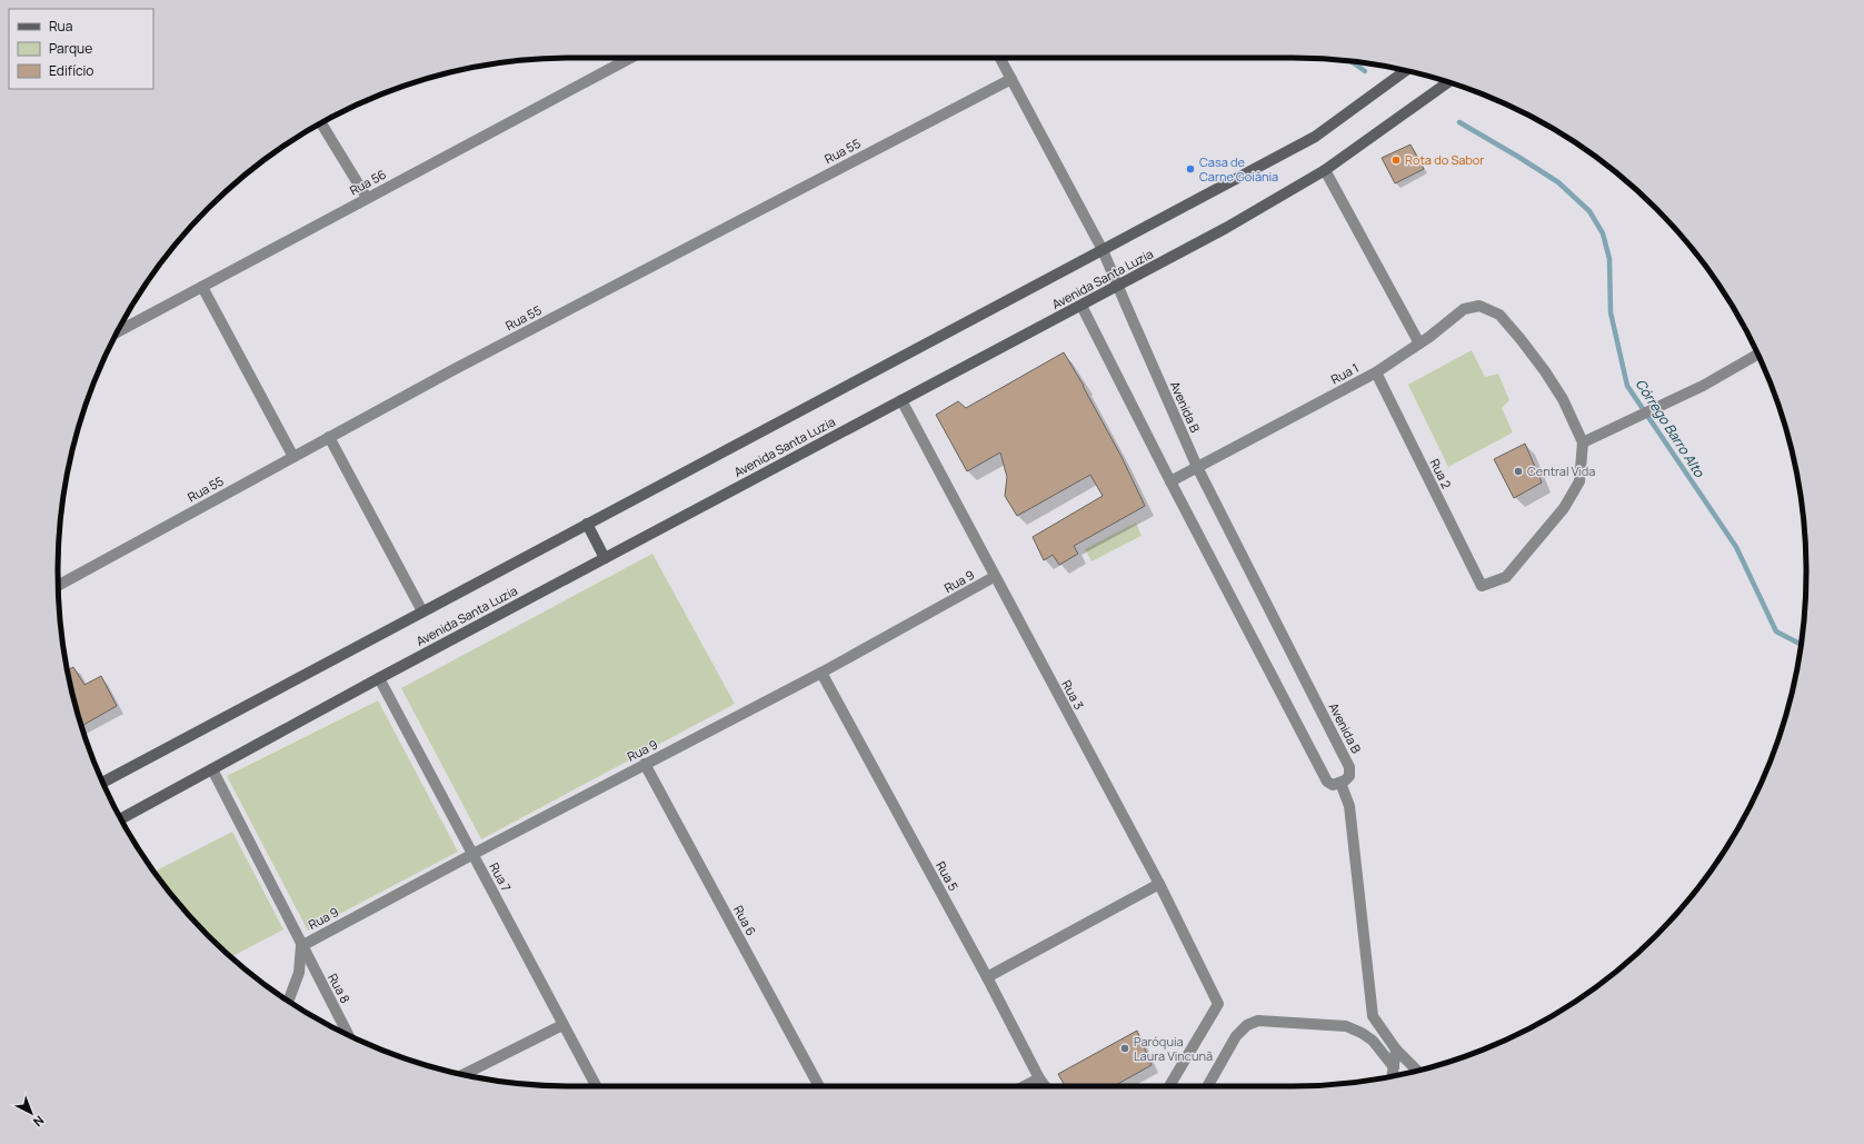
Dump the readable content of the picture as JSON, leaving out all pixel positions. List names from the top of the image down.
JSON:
{
  "streets": {
    "street": [
      "Rua 55",
      "Rua 56",
      "Avenida Santa Luzia",
      "Rua 1",
      "Avenida B",
      "Rua 2",
      "Rua 9",
      "Rua 3",
      "Rua 5",
      "Rua 7",
      "Rua 6",
      "Rua 8"
    ]
  },
  "crossings": [
    ["Rua 55", "Avenida B"],
    ["Avenida Santa Luzia", "Avenida B"],
    ["Avenida Santa Luzia", "Rua 3"],
    ["Avenida Santa Luzia", "Rua 7"],
    ["Avenida Santa Luzia", "Rua 8"],
    ["Rua 1", "Avenida B"],
    ["Rua 1", "Rua 2"],
    ["Rua 9", "Rua 3"],
    ["Rua 9", "Rua 5"],
    ["Rua 9", "Rua 7"],
    ["Rua 9", "Rua 6"],
    ["Rua 9", "Rua 8"]
  ],
  "water": ["Córrego Barro Alto"],
  "places": [
    "Rota do Sabor",
    "Casa de Carne Goiânia",
    "Central Vida",
    "Paróquia Laura Vincunã"
  ],
  "legend": ["Rua", "Parque", "Edifício"],
  "north": "bottom right"
}
